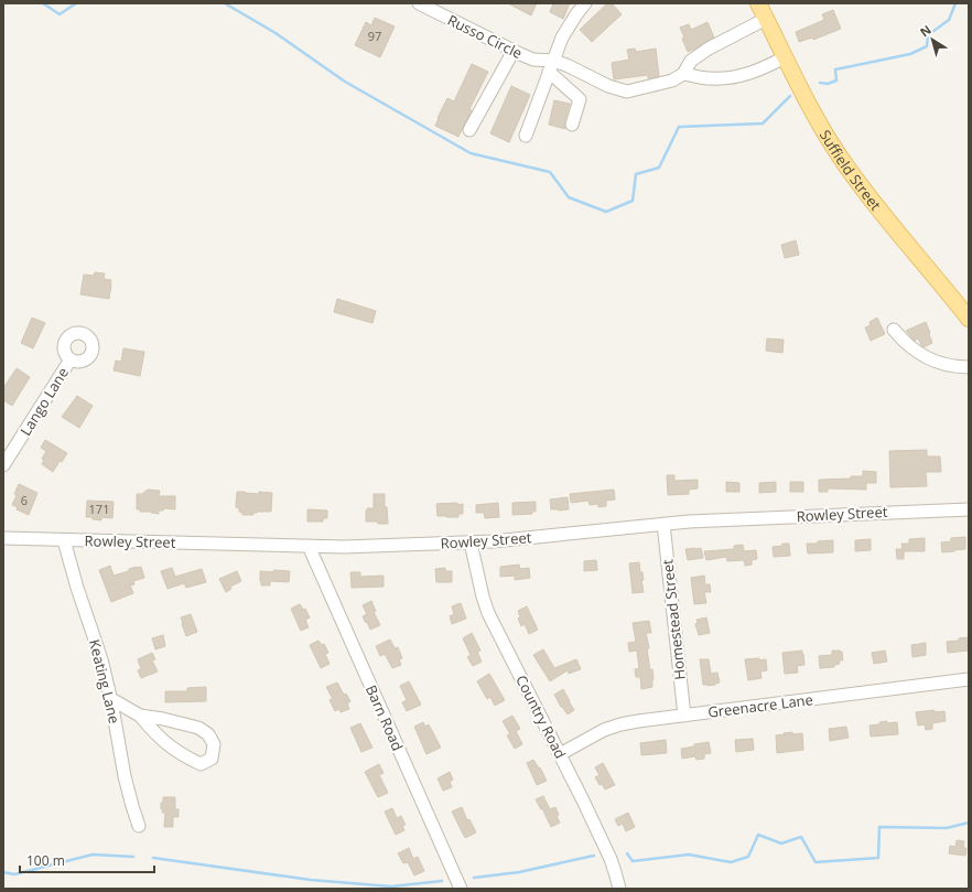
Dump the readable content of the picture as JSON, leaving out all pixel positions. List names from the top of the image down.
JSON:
{
  "streets": {
    "main road": ["Suffield Street"],
    "street": [
      "Russo Circle",
      "Lango Lane",
      "Rowley Street",
      "Homestead Street",
      "Keating Lane",
      "Greenacre Lane",
      "Country Road",
      "Barn Road"
    ]
  },
  "crossings": [
    ["Rowley Street", "Homestead Street"],
    ["Rowley Street", "Keating Lane"],
    ["Rowley Street", "Country Road"],
    ["Rowley Street", "Barn Road"],
    ["Homestead Street", "Greenacre Lane"],
    ["Greenacre Lane", "Country Road"]
  ],
  "house_numbers": ["97", "6", "171"],
  "scale_bar": "100 m",
  "north": "top left"
}
